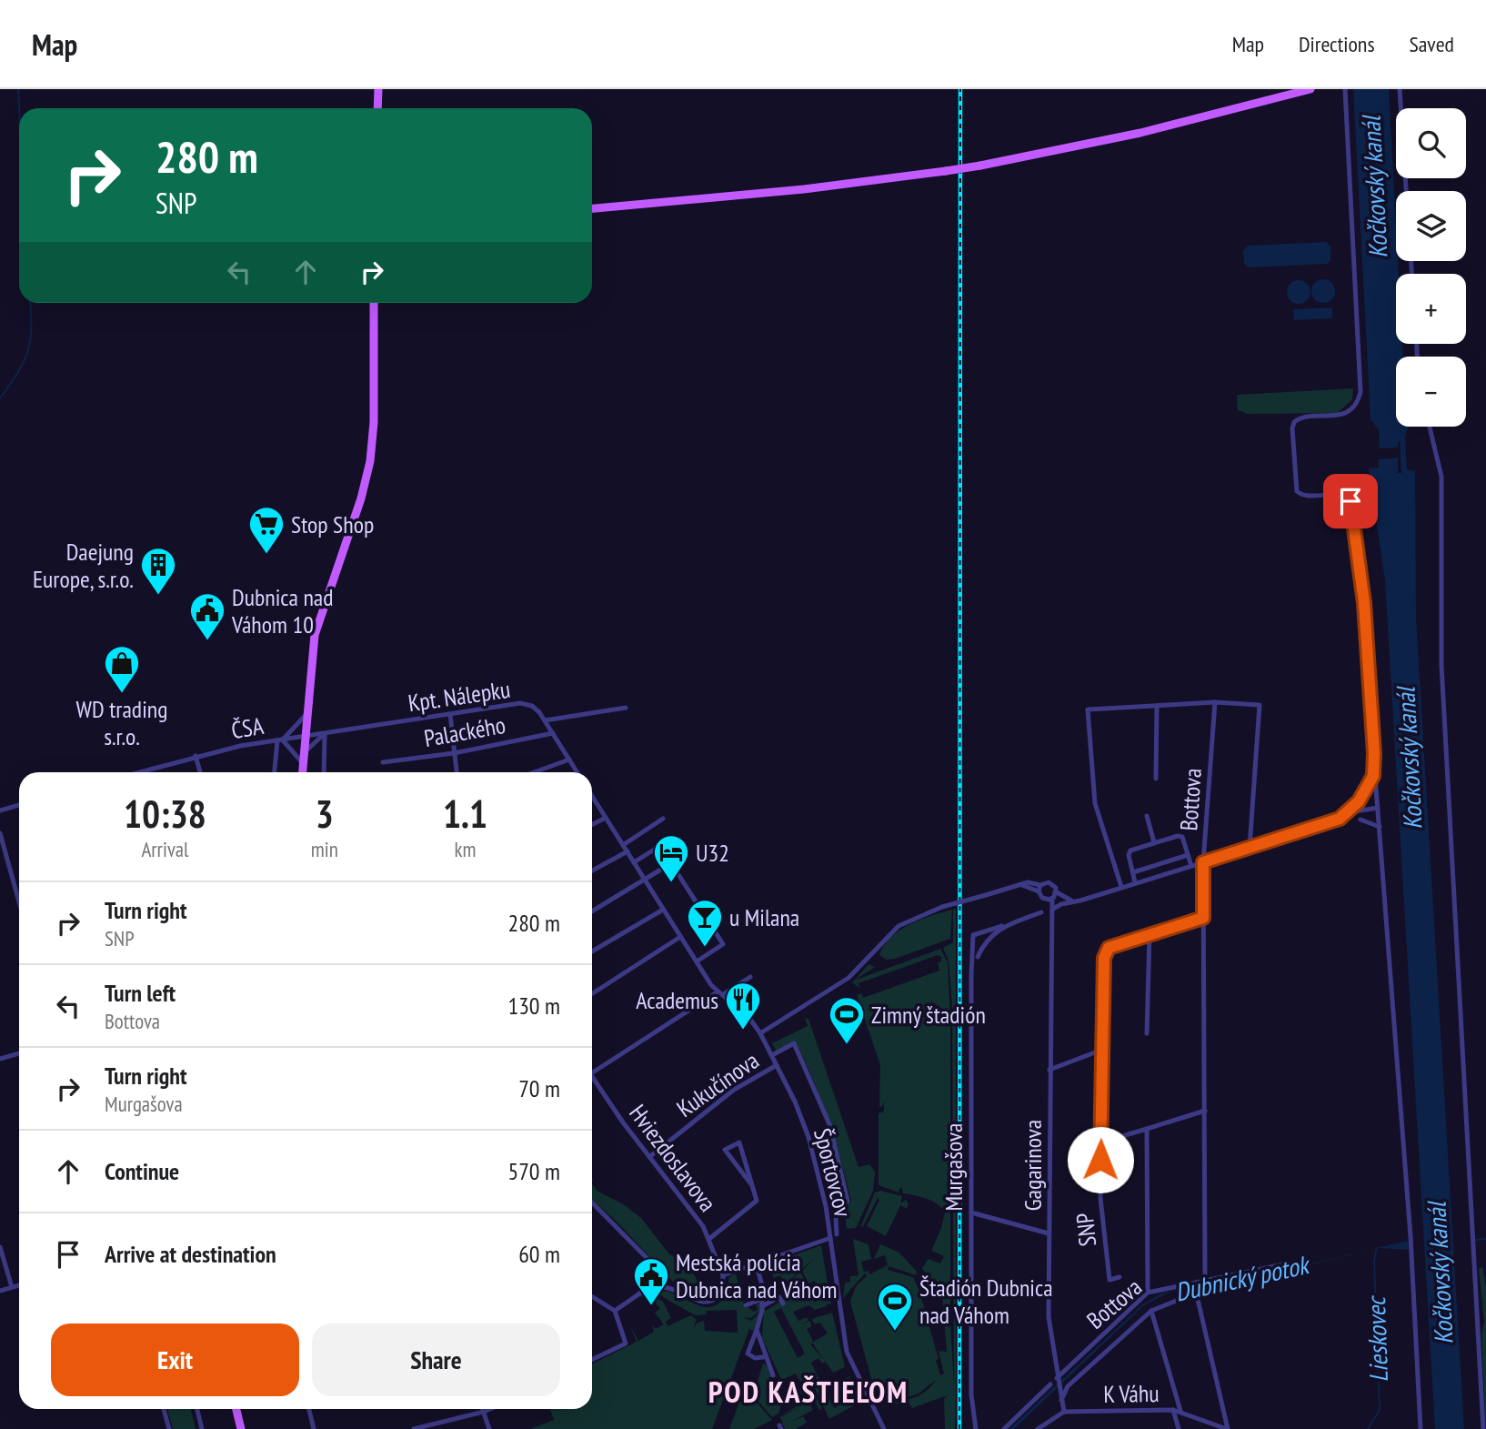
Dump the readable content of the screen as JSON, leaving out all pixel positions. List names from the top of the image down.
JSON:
{
  "streets": {
    "street": [
      "Kpt. Nálepku",
      "ČSA",
      "Palackého",
      "Bottova",
      "Kukučínova",
      "Hviezdoslavova",
      "Gagarinova",
      "Murgašova",
      "Športovcov",
      "SNP",
      "K Váhu"
    ]
  },
  "crossings": [
    ["Kpt. Nálepku", "ČSA"],
    ["Kpt. Nálepku", "Palackého"],
    ["Bottova", "Gagarinova"],
    ["Bottova", "SNP"],
    ["Kukučínova", "Hviezdoslavova"],
    ["Kukučínova", "Športovcov"],
    ["Gagarinova", "K Váhu"]
  ],
  "districts": ["POD KAŠTIEĽOM"],
  "water": ["Kočkovský kanál", "Dubnický potok", "Lieskovec"],
  "places": {
    "supermarket": ["Stop Shop"],
    "building": ["Daejung Europe, s.r.o."],
    "public building": ["Dubnica nad Váhom 10", "Mestská polícia Dubnica nad Váhom"],
    "shop": ["WD trading s.r.o."],
    "hotel": ["U32"],
    "bar": ["u Milana"],
    "restaurant": ["Academus"],
    "sports": ["Zimný štadión", "Štadión Dubnica nad Váhom"]
  },
  "page": {
    "header": "Map",
    "nav": ["Map", "Directions", "Saved"],
    "map_buttons": ["+", "−"],
    "turn": ["280 m", "SNP"],
    "eta": [
      "10:38",
      "Arrival",
      "3",
      "min",
      "1.1",
      "km"
    ],
    "list": [
      {
        "name": "Turn right",
        "note": "SNP",
        "value": "280 m"
      },
      {
        "name": "Turn left",
        "note": "Bottova",
        "value": "130 m"
      },
      {
        "name": "Turn right",
        "note": "Murgašova",
        "value": "70 m"
      },
      {
        "name": "Continue",
        "value": "570 m"
      },
      {
        "name": "Arrive at destination",
        "value": "60 m"
      }
    ],
    "buttons": ["Exit", "Share"]
  }
}
